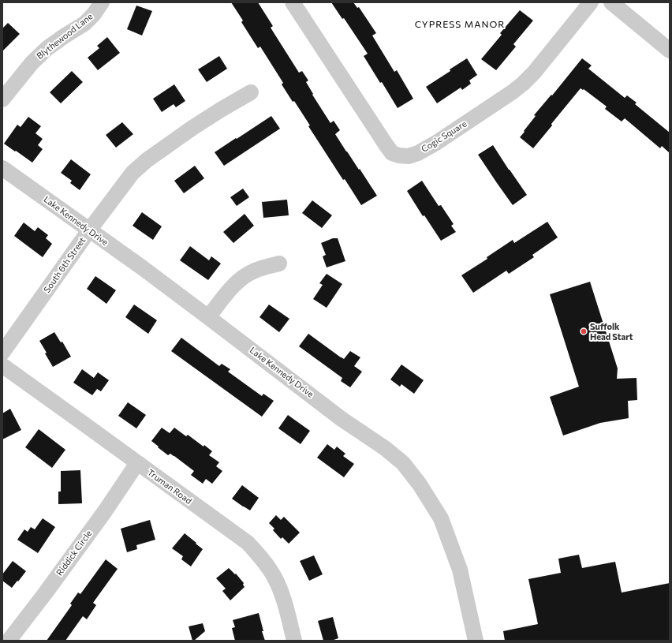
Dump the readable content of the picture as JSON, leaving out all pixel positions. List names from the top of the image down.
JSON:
{
  "streets": {
    "street": [
      "Blythewood Lane",
      "Cogic Square",
      "Lake Kennedy Drive",
      "South 6th Street",
      "Truman Road",
      "Riddick Circle"
    ]
  },
  "crossings": [
    ["Lake Kennedy Drive", "South 6th Street"],
    ["Truman Road", "Riddick Circle"]
  ],
  "districts": ["CYPRESS MANOR"],
  "places": ["Suffolk Head Start"]
}
